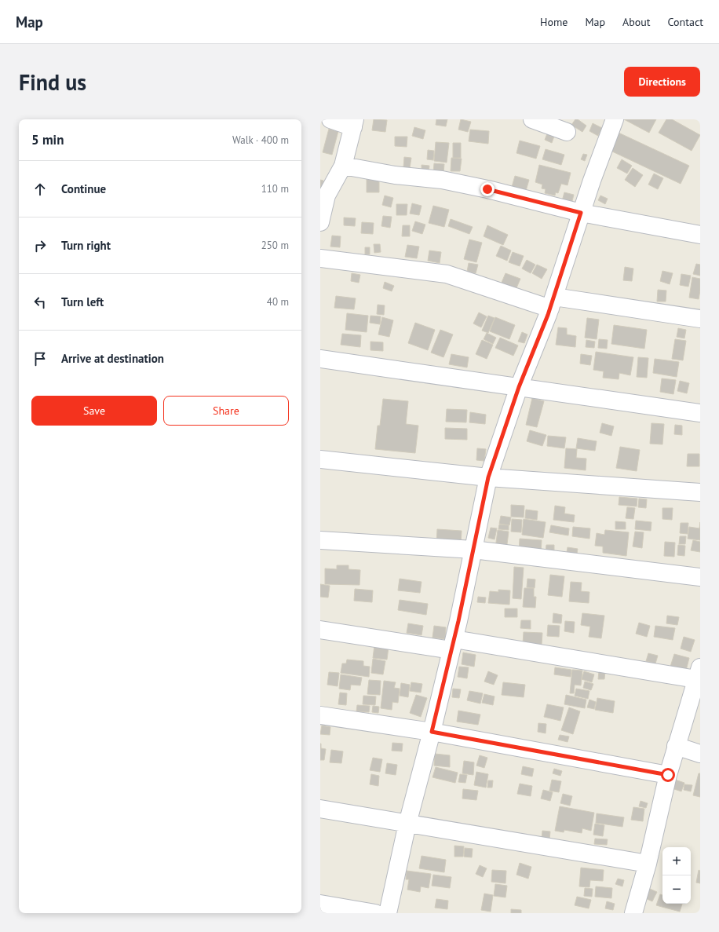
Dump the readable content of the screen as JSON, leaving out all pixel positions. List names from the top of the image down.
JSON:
{
  "page": {
    "header": "Map",
    "nav": [
      "Home",
      "Map",
      "About",
      "Contact"
    ],
    "buttons": [
      "Directions",
      ["Save", "Share"]
    ],
    "title": "Find us",
    "heading": ["5 min", "Walk · 400 m"],
    "list": [
      ["Continue", "110 m"],
      ["Turn right", "250 m"],
      ["Turn left", "40 m"],
      "Arrive at destination"
    ],
    "map_buttons": ["+", "−"]
  }
}
